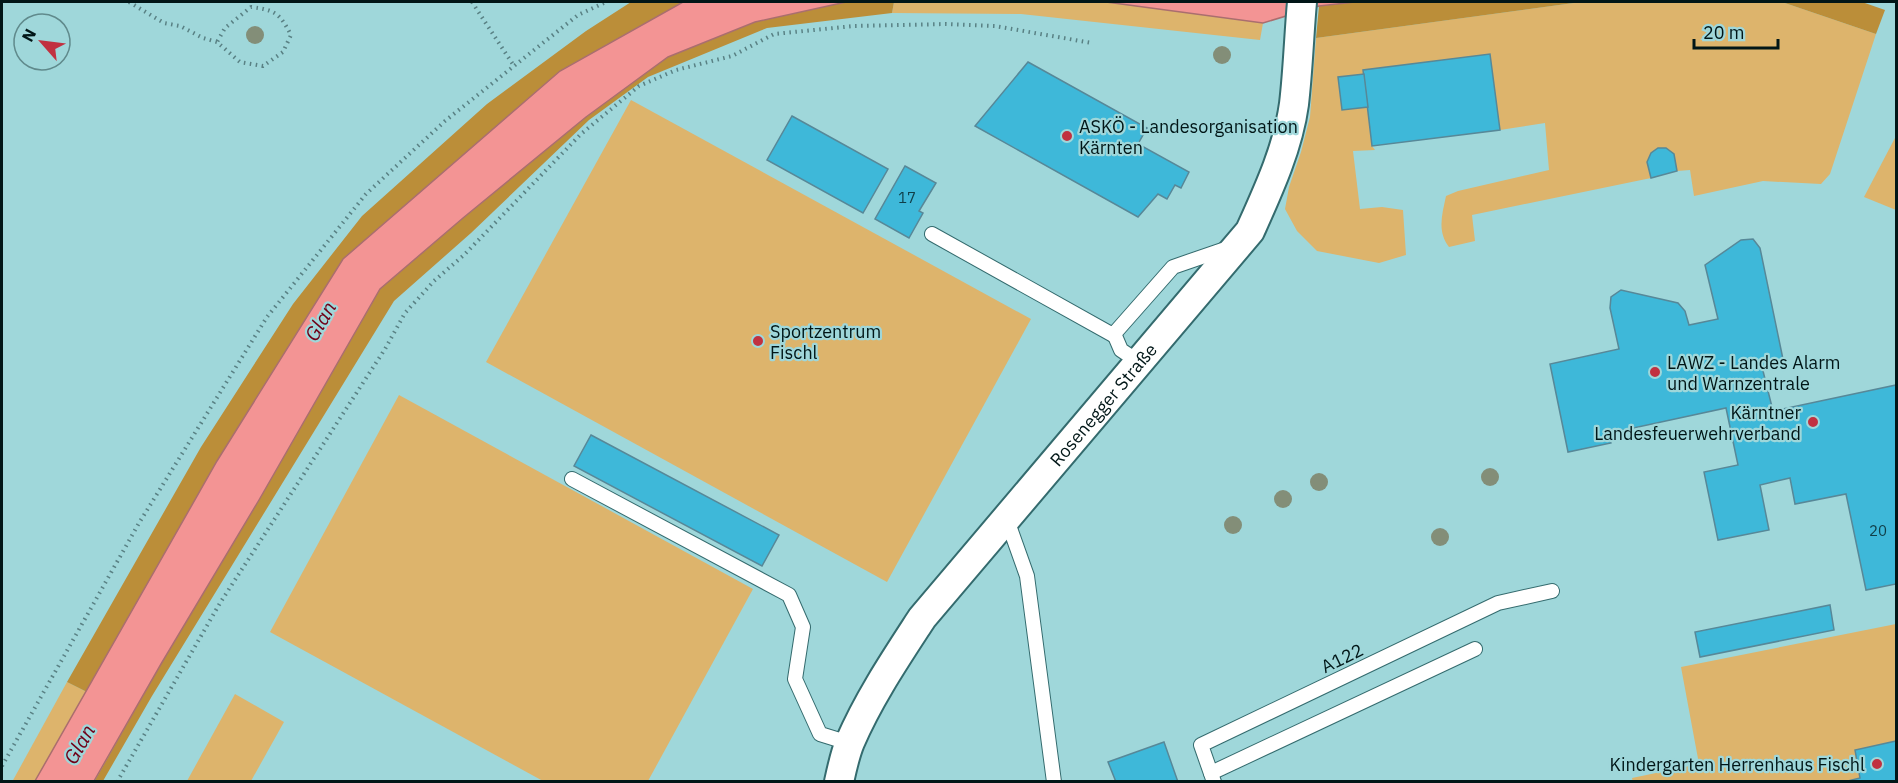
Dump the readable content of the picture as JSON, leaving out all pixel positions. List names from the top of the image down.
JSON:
{
  "streets": {
    "street": ["Rosenegger Straße"],
    "lane": ["A122"]
  },
  "water": ["Glan"],
  "places": [
    "ASKÖ - Landesorganisation Kärnten",
    "Sportzentrum Fischl",
    "LAWZ - Landes Alarm und Warnzentrale",
    "Kärntner Landesfeuerwehrverband",
    "Kindergarten Herrenhaus Fischl"
  ],
  "house_numbers": ["17", "20"],
  "scale_bar": "20 m",
  "north": "top left"
}
